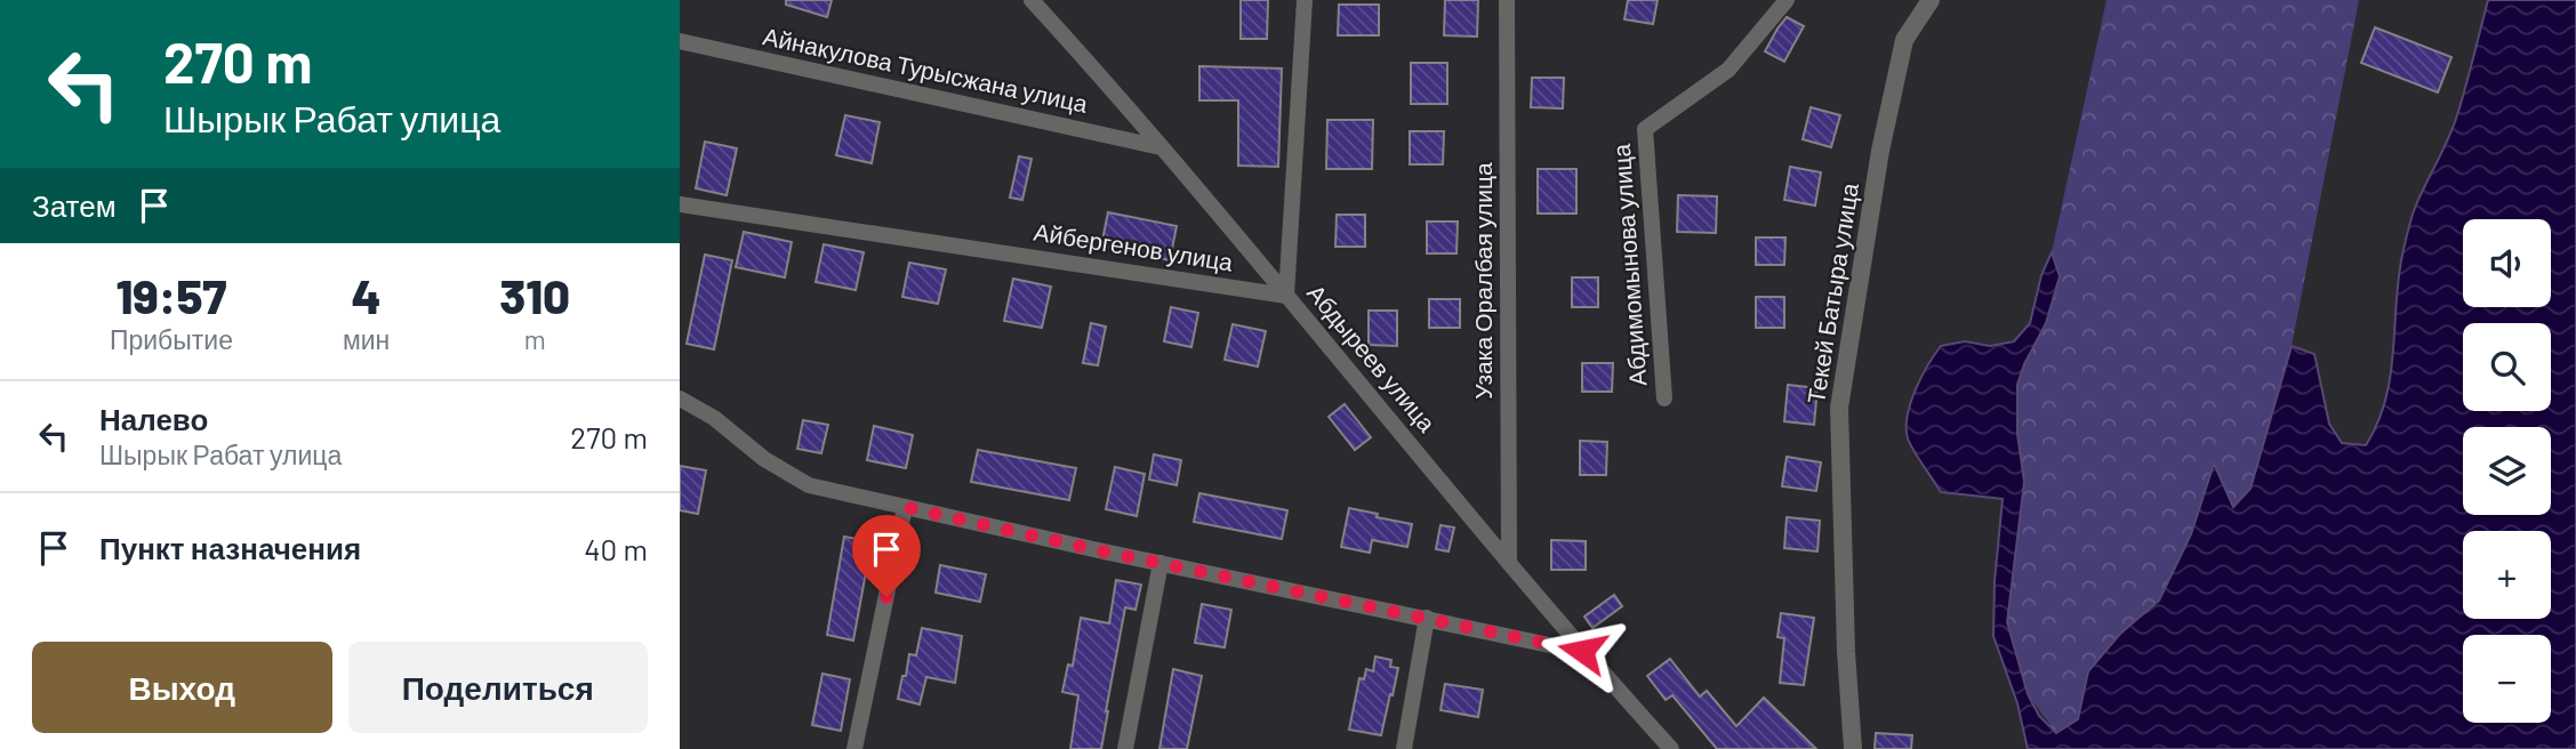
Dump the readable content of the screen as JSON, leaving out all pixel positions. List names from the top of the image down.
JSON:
{
  "streets": {
    "street": [
      "Айнакулова Турысжана улица",
      "Айбергенов улица",
      "Абдимомынова улица",
      "Узака Оралбая улица",
      "Текей Батыра улица",
      "Абдыреев улица"
    ]
  },
  "crossings": [
    ["Айнакулова Турысжана улица", "Абдыреев улица"],
    ["Айбергенов улица", "Абдыреев улица"],
    ["Узака Оралбая улица", "Абдыреев улица"]
  ],
  "page": {
    "turn": ["270 m", "Шырык Рабат улица"],
    "then": "Затем",
    "map_buttons": ["+", "−"],
    "eta": [
      "19:57",
      "Прибытие",
      "4",
      "мин",
      "310",
      "m"
    ],
    "list": [
      {
        "name": "Налево",
        "note": "Шырык Рабат улица",
        "value": "270 m"
      },
      {
        "name": "Пункт назначения",
        "value": "40 m"
      }
    ],
    "buttons": ["Выход", "Поделиться"]
  }
}
